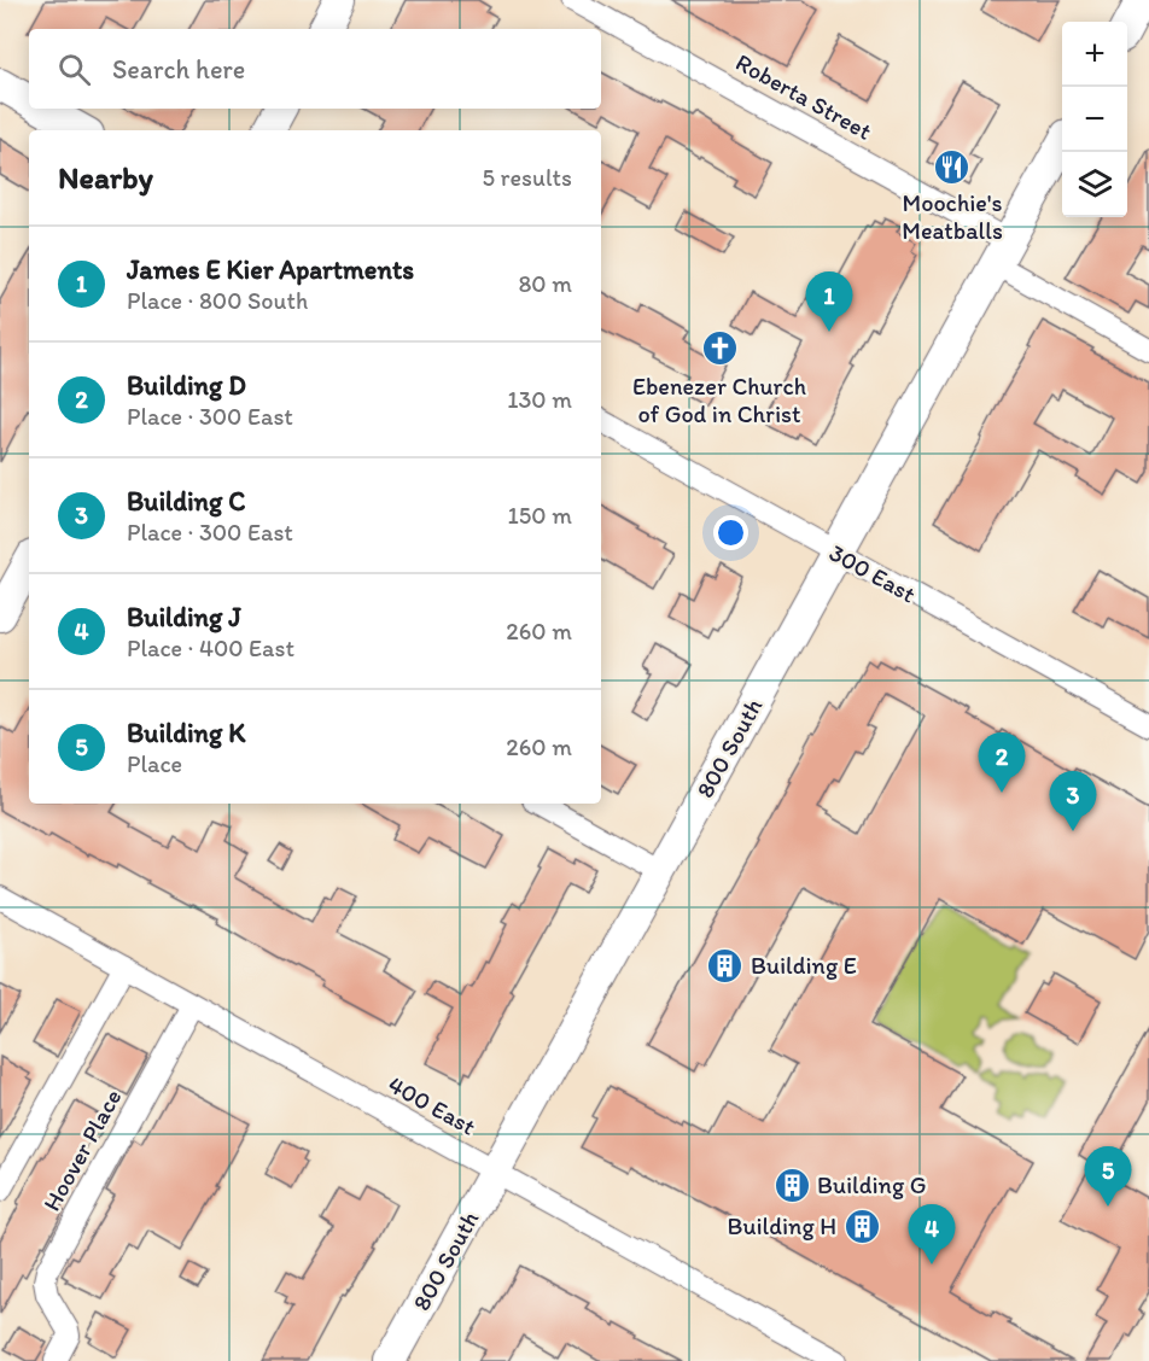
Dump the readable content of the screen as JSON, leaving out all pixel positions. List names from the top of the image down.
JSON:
{
  "streets": {
    "main road": ["800 South"],
    "street": [
      "Roberta Street",
      "300 East",
      "400 East",
      "Hoover Place"
    ]
  },
  "crossings": [
    ["Roberta Street", "800 South"],
    ["300 East", "800 South"],
    ["800 South", "400 East"],
    ["400 East", "Hoover Place"]
  ],
  "places": {
    "restaurant": ["Moochie's Meatballs"],
    "church": ["Ebenezer Church of God in Christ"],
    "building": ["Building E", "Building G", "Building H"]
  },
  "page": {
    "map_buttons": ["+", "−"],
    "search": "Search here",
    "heading": ["Nearby", "5 results"],
    "list": [
      {
        "mark": "1",
        "name": "James E Kier Apartments",
        "note": "Place · 800 South",
        "value": "80 m"
      },
      {
        "mark": "2",
        "name": "Building D",
        "note": "Place · 300 East",
        "value": "130 m"
      },
      {
        "mark": "3",
        "name": "Building C",
        "note": "Place · 300 East",
        "value": "150 m"
      },
      {
        "mark": "4",
        "name": "Building J",
        "note": "Place · 400 East",
        "value": "260 m"
      },
      {
        "mark": "5",
        "name": "Building K",
        "note": "Place",
        "value": "260 m"
      }
    ],
    "pins": [
      "1",
      "2",
      "3",
      "5",
      "4"
    ]
  }
}
